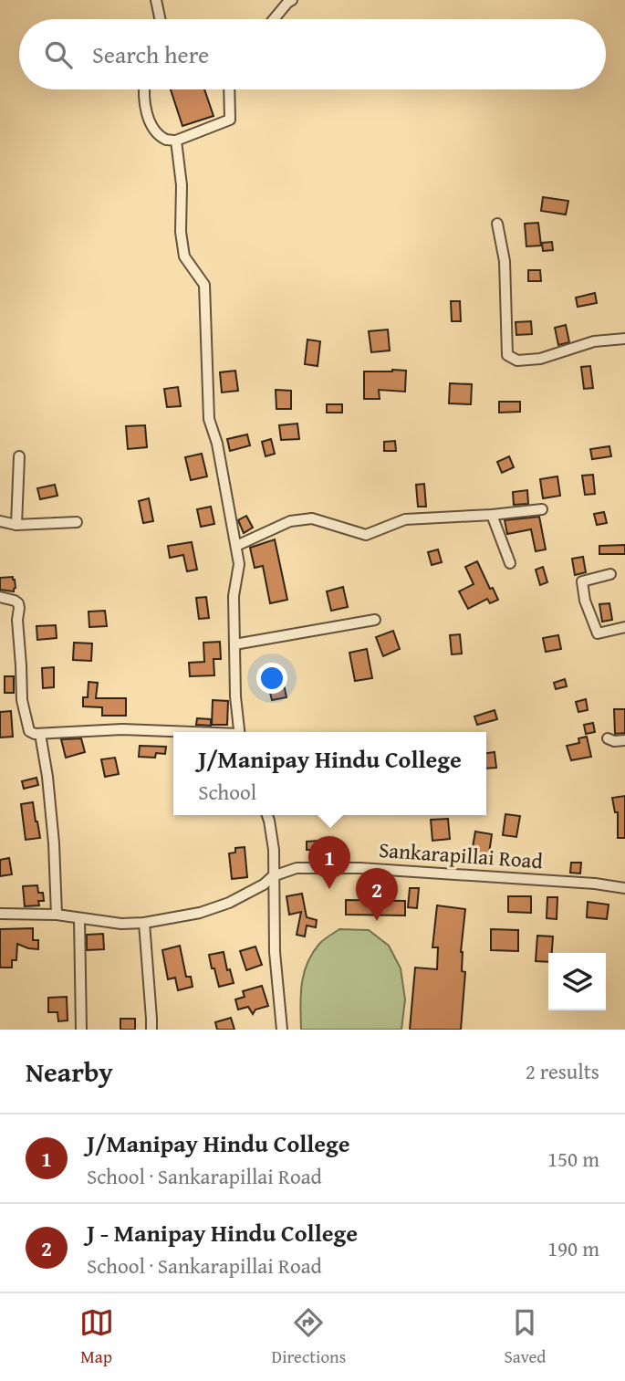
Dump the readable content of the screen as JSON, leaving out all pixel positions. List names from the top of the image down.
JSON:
{
  "streets": {
    "street": ["Sankarapillai Road"]
  },
  "page": {
    "search": "Search here",
    "popup": ["J/Manipay Hindu College", "School"],
    "pins": ["1", "2"],
    "heading": ["Nearby", "2 results"],
    "list": [
      {
        "mark": "1",
        "name": "J/Manipay Hindu College",
        "note": "School · Sankarapillai Road",
        "value": "150 m"
      },
      {
        "mark": "2",
        "name": "J - Manipay Hindu College",
        "note": "School · Sankarapillai Road",
        "value": "190 m"
      }
    ],
    "nav": ["Map", "Directions", "Saved"]
  }
}
